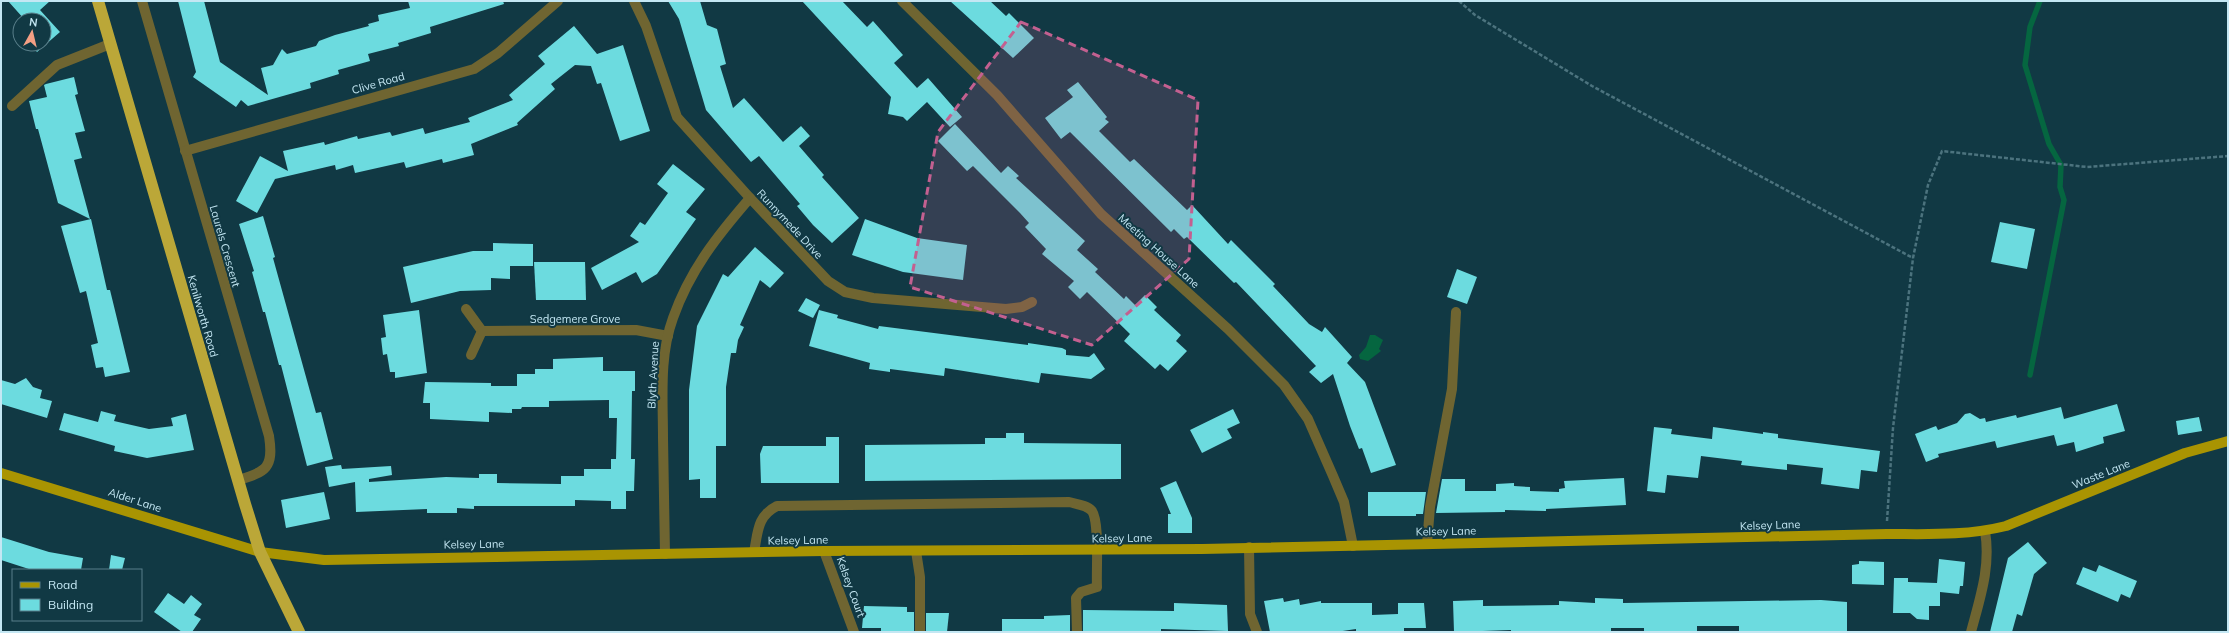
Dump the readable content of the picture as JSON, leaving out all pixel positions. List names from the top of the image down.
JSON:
{
  "streets": {
    "highway": ["Kenilworth Road"],
    "main road": ["Waste Lane", "Alder Lane", "Kelsey Lane"],
    "street": [
      "Clive Road",
      "Runnymede Drive",
      "Laurels Crescent",
      "Meeting House Lane",
      "Sedgemere Grove",
      "Blyth Avenue",
      "Kelsey Court"
    ]
  },
  "crossings": [
    ["Clive Road", "Laurels Crescent"],
    ["Runnymede Drive", "Blyth Avenue"],
    ["Laurels Crescent", "Kenilworth Road"],
    ["Meeting House Lane", "Kelsey Lane"],
    ["Kenilworth Road", "Alder Lane"],
    ["Kenilworth Road", "Kelsey Lane"],
    ["Sedgemere Grove", "Blyth Avenue"],
    ["Blyth Avenue", "Kelsey Lane"],
    ["Waste Lane", "Kelsey Lane"],
    ["Alder Lane", "Kelsey Lane"],
    ["Kelsey Lane", "Kelsey Court"]
  ],
  "legend": ["Road", "Building"],
  "north": "top"
}
